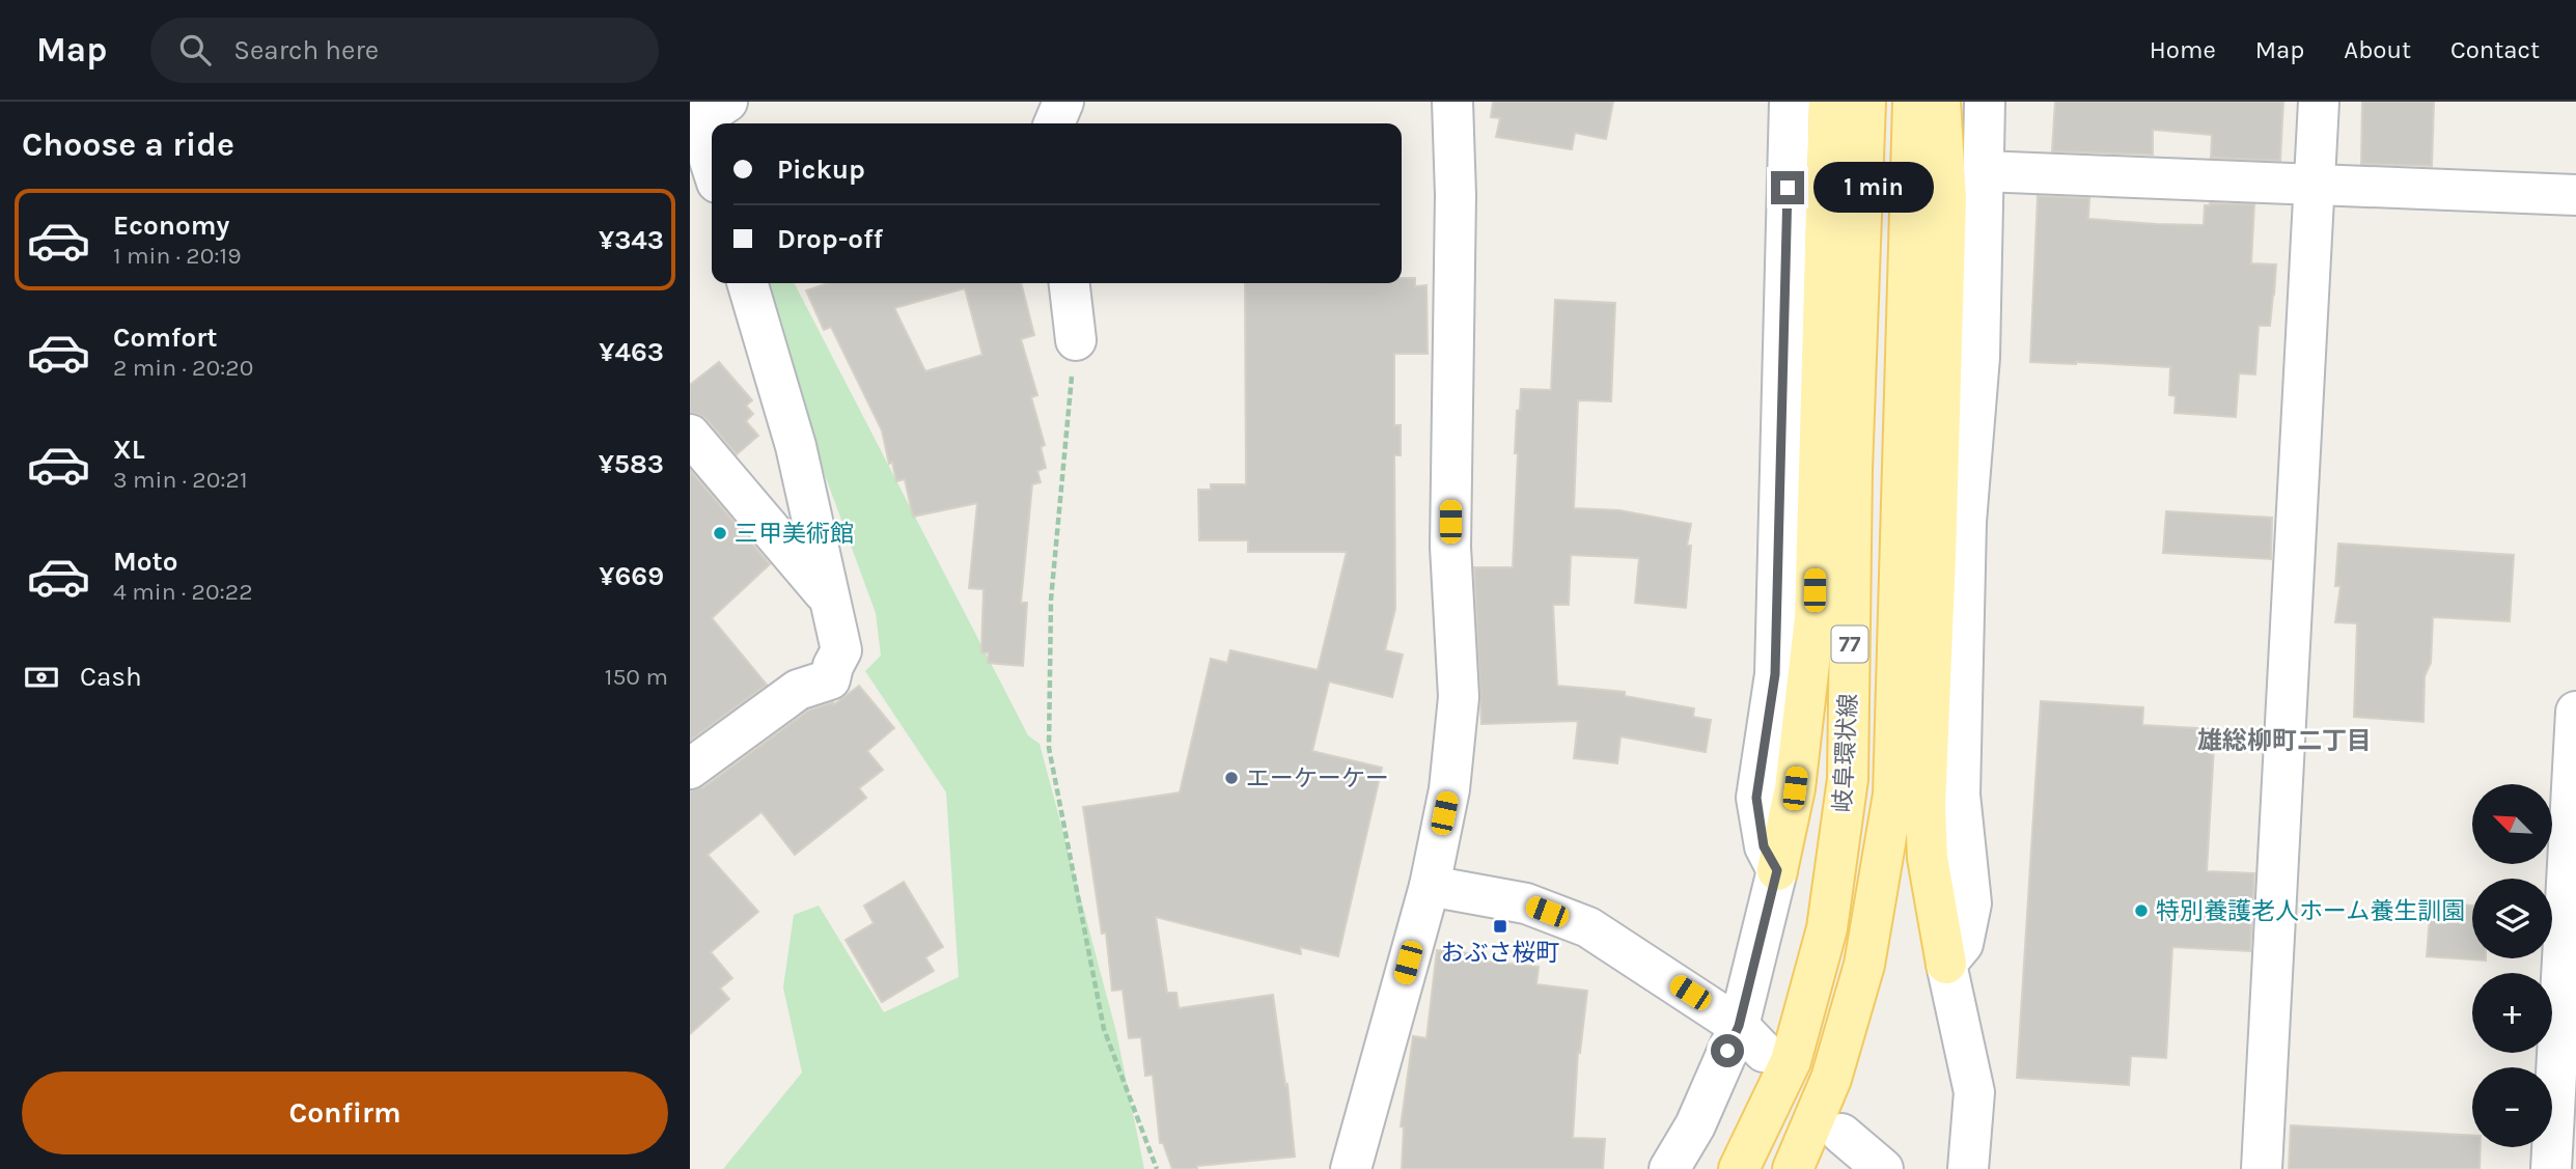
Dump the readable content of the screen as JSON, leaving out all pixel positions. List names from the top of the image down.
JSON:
{
  "streets": {
    "main road": ["77", "岐阜環状線"]
  },
  "districts": ["雄総柳町二丁目"],
  "places": {
    "other": ["三甲美術館", "エーケーケー", "特別養護老人ホーム養生訓園"],
    "transit": ["おぶさ桜町"]
  },
  "north": "top left",
  "page": {
    "header": "Map",
    "search": "Search here",
    "nav": [
      "Home",
      "Map",
      "About",
      "Contact"
    ],
    "heading": "Choose a ride",
    "banner": ["Pickup", "Drop-off"],
    "bubble": "1 min",
    "list": [
      {
        "name": "Economy",
        "note": "1 min · 20:19",
        "value": "¥343"
      },
      {
        "name": "Comfort",
        "note": "2 min · 20:20",
        "value": "¥463"
      },
      {
        "name": "XL",
        "note": "3 min · 20:21",
        "value": "¥583"
      },
      {
        "name": "Moto",
        "note": "4 min · 20:22",
        "value": "¥669"
      }
    ],
    "pay": ["Cash", "150 m"],
    "map_buttons": ["+", "−"],
    "buttons": "Confirm"
  }
}
